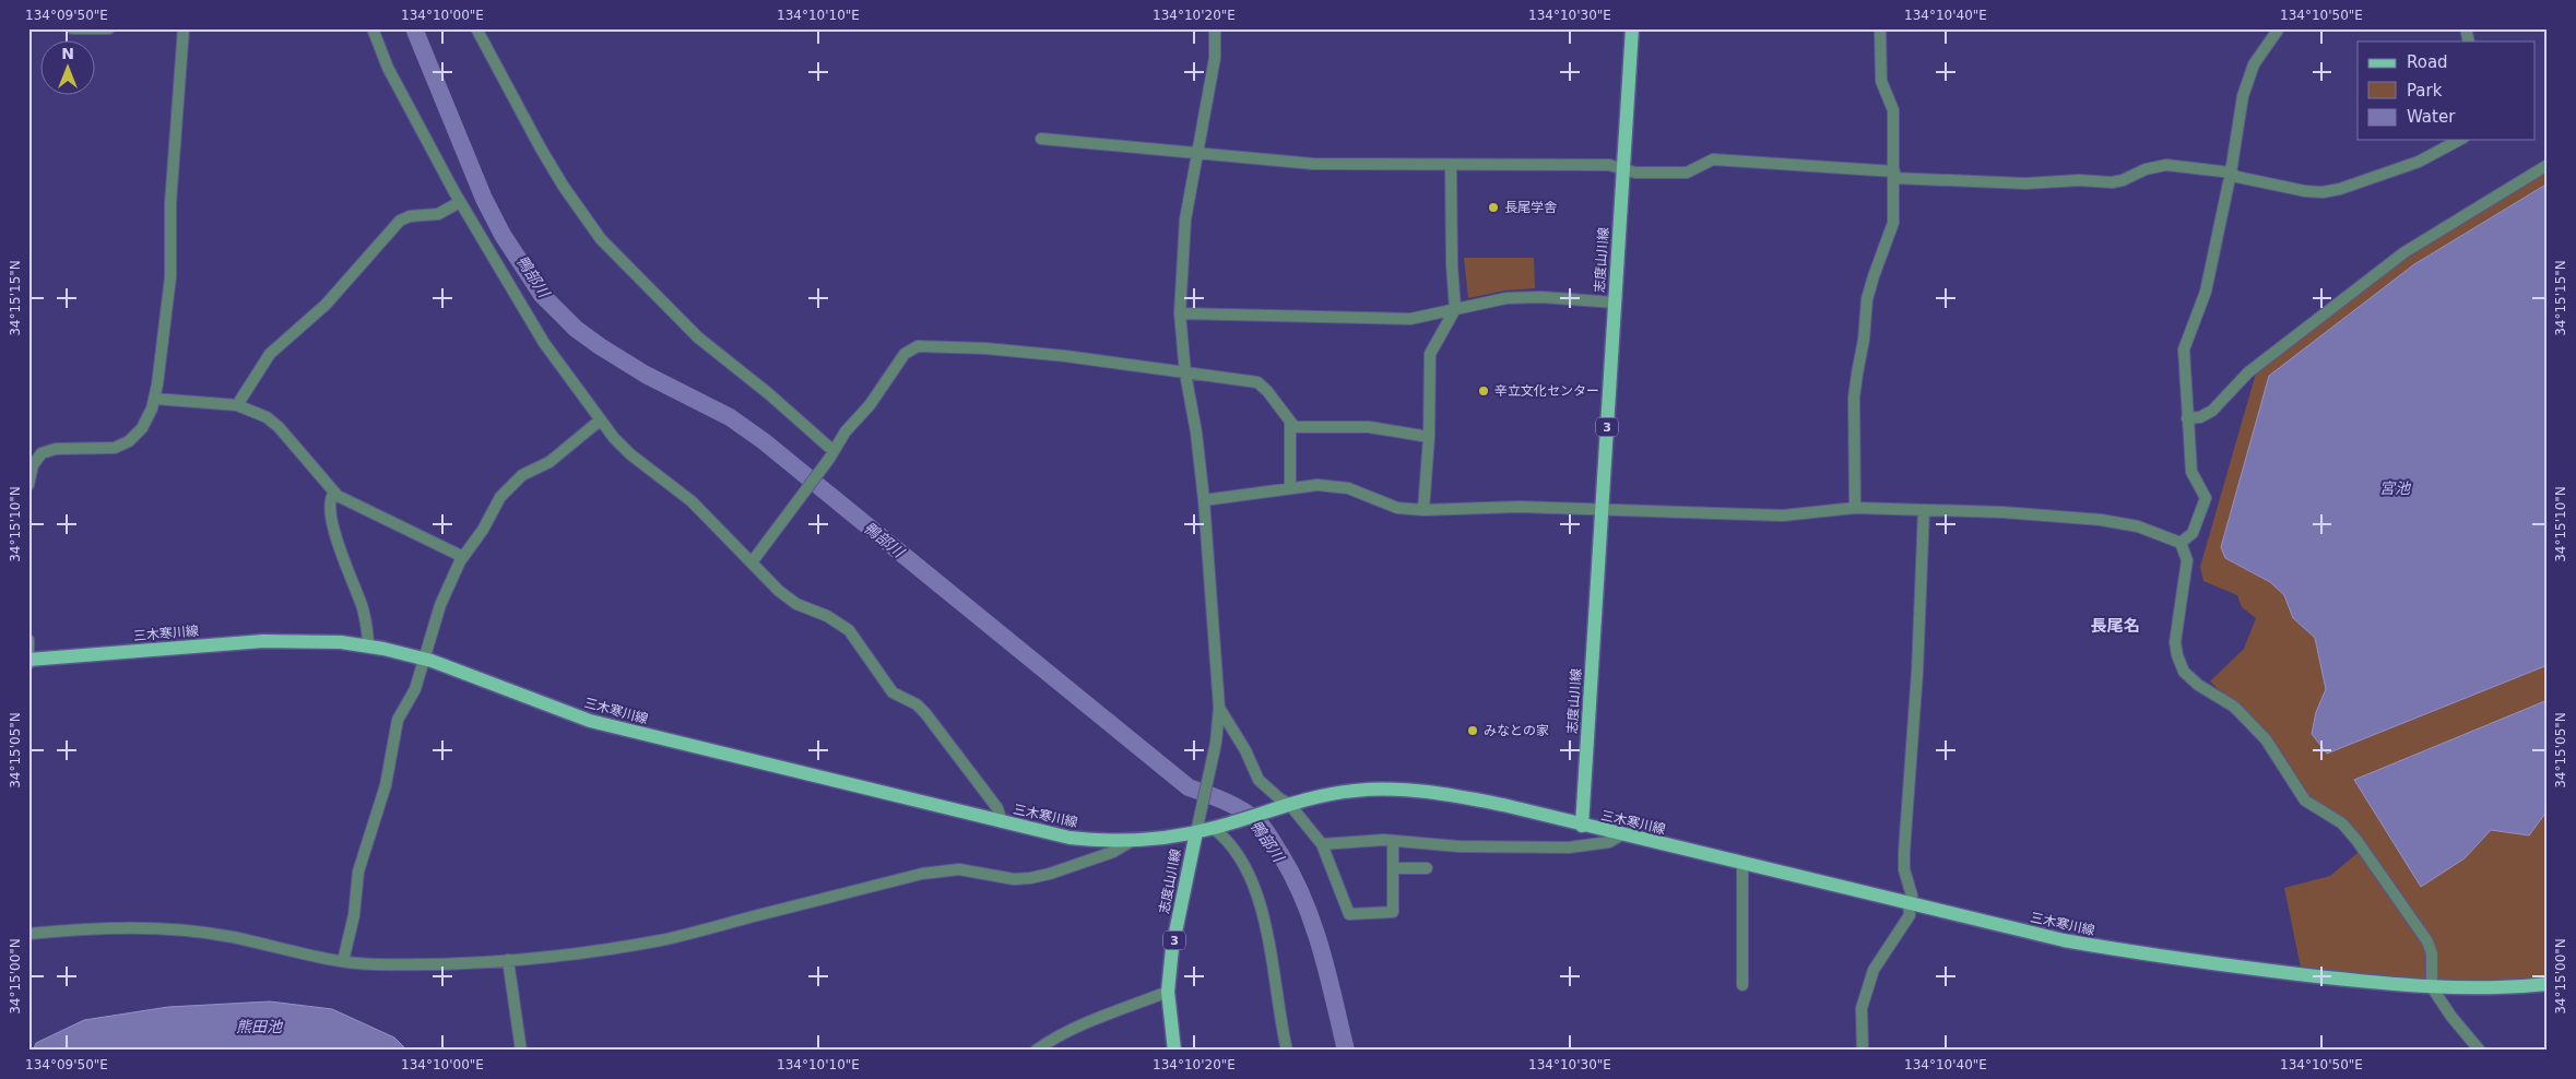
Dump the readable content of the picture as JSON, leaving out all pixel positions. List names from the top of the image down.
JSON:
{
  "streets": {
    "main road": ["志度山川線", "3", "三木寒川線"]
  },
  "crossings": [
    ["志度山川線", "三木寒川線"]
  ],
  "districts": ["長尾名"],
  "water": ["鴨部川", "宮池", "熊田池"],
  "places": ["長尾学舎", "辛立文化センター", "みなとの家"],
  "legend": ["Road", "Park", "Water"],
  "north": "top",
  "coordinates": [
    "134°09'50\"E",
    "134°10'00\"E",
    "134°10'10\"E",
    "134°10'20\"E",
    "134°10'30\"E",
    "134°10'40\"E",
    "134°10'50\"E",
    "34°15'15\"N",
    "34°15'10\"N",
    "34°15'05\"N",
    "34°15'00\"N"
  ]
}
